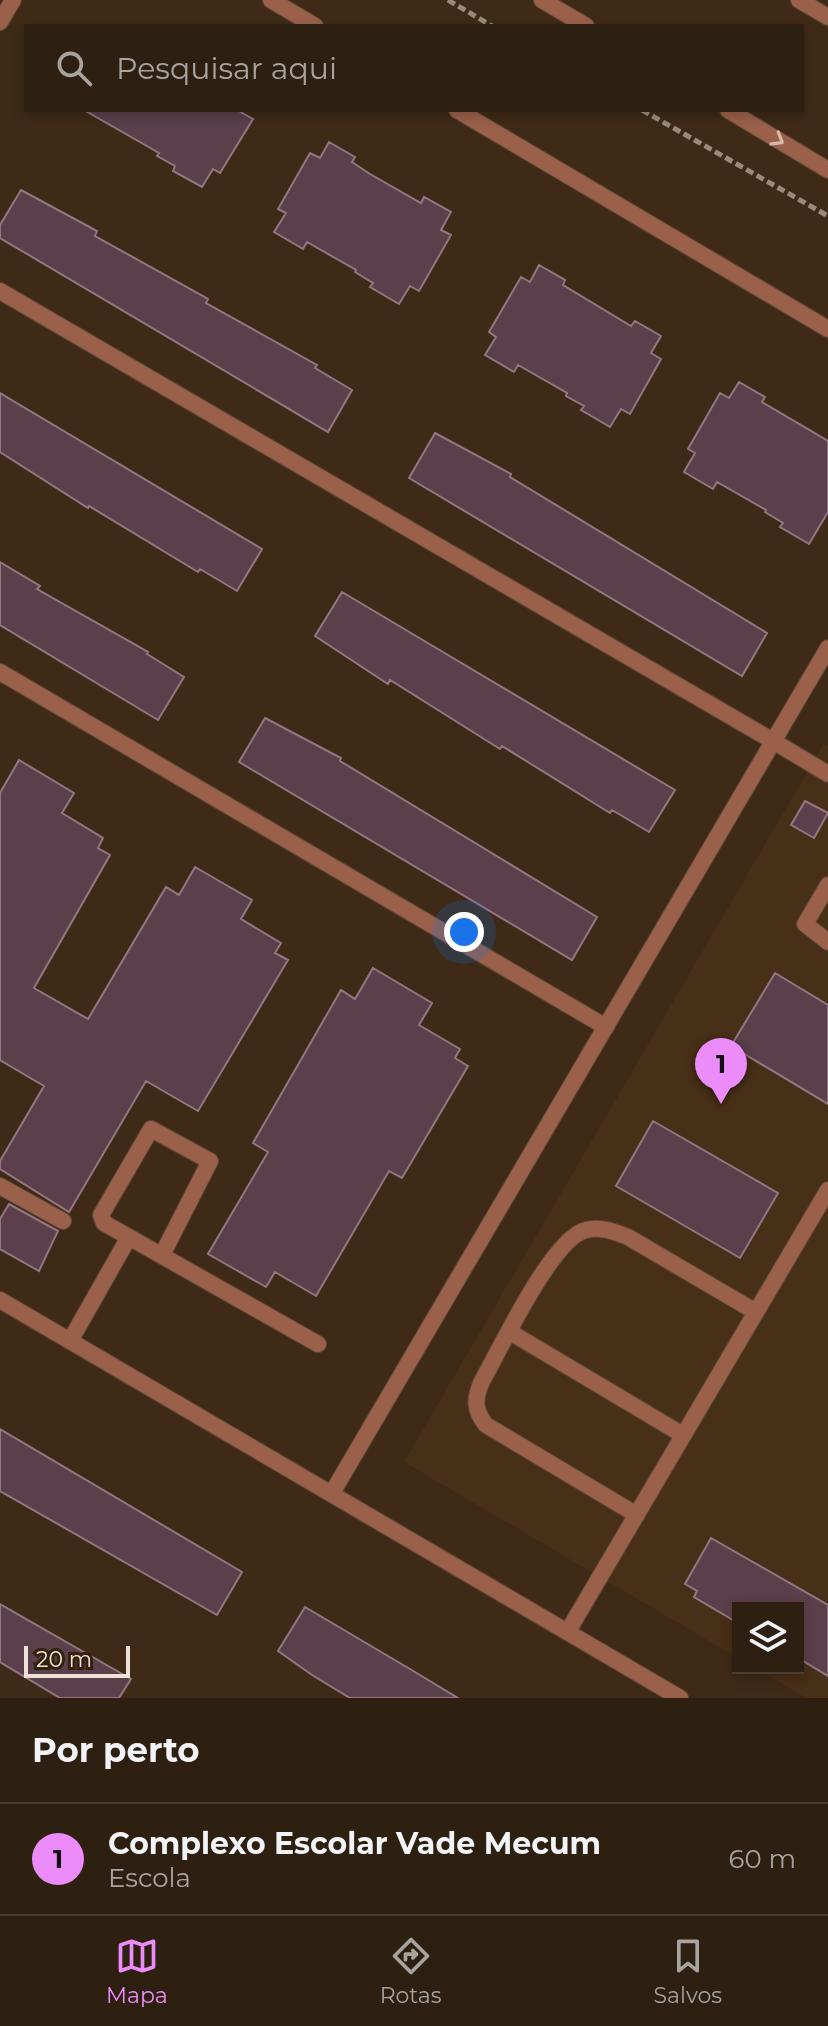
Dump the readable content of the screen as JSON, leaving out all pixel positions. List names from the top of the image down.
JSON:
{
  "scale_bar": "20 m",
  "page": {
    "search": "Pesquisar aqui",
    "pins": "1",
    "scale": "20 m",
    "heading": "Por perto",
    "list": [
      {
        "mark": "1",
        "name": "Complexo Escolar Vade Mecum",
        "note": "Escola",
        "value": "60 m"
      }
    ],
    "nav": ["Mapa", "Rotas", "Salvos"]
  }
}
